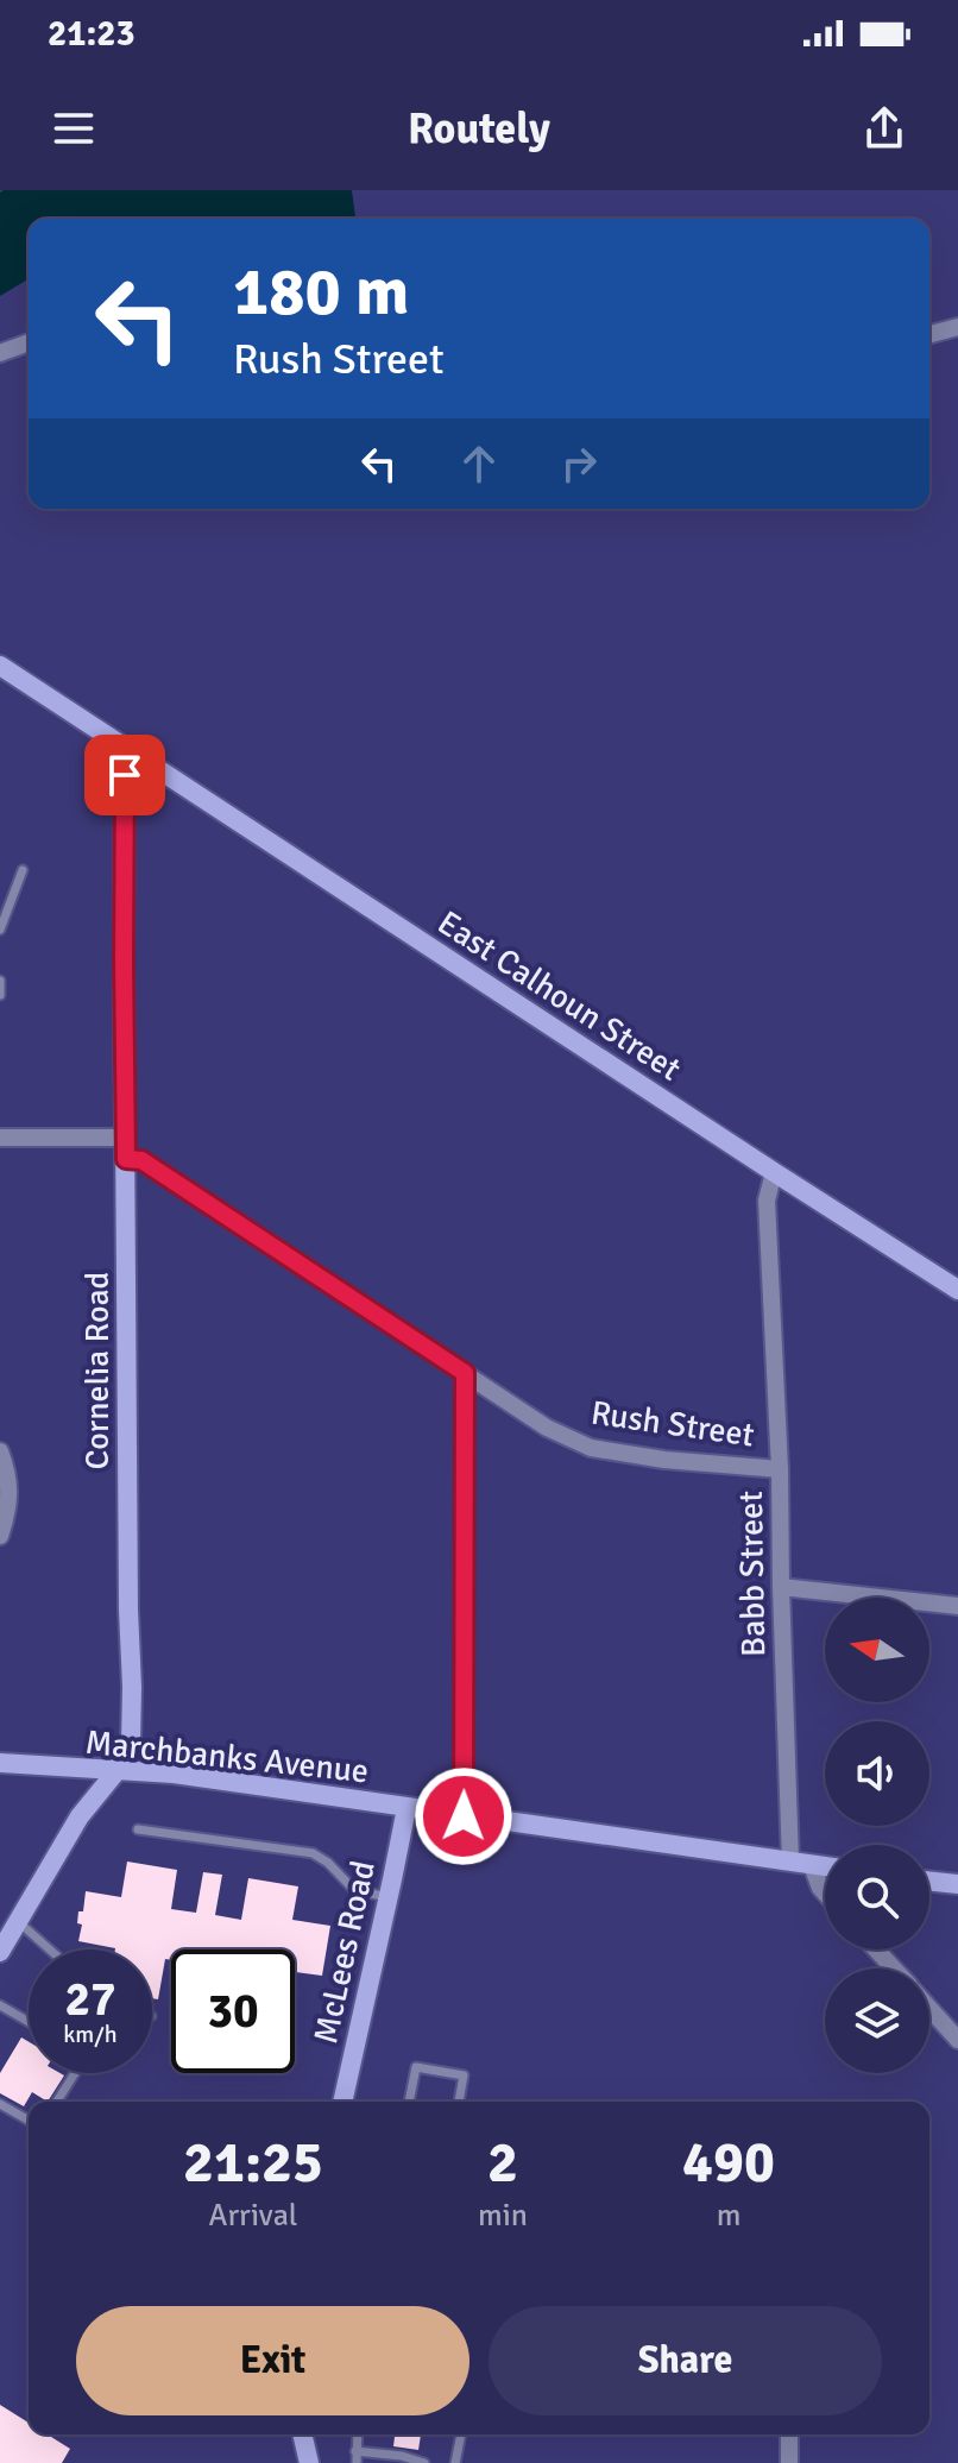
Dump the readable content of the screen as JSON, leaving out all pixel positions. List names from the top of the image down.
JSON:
{
  "streets": {
    "street": [
      "East Calhoun Street",
      "Cornelia Road",
      "Rush Street",
      "Babb Street",
      "Marchbanks Avenue",
      "McLees Road"
    ]
  },
  "crossings": [
    ["East Calhoun Street", "Cornelia Road"],
    ["East Calhoun Street", "Babb Street"],
    ["Cornelia Road", "Rush Street"],
    ["Cornelia Road", "Marchbanks Avenue"],
    ["Rush Street", "Babb Street"],
    ["Babb Street", "Marchbanks Avenue"],
    ["Marchbanks Avenue", "McLees Road"]
  ],
  "north": "left",
  "page": {
    "status": "21:23",
    "header": "Routely",
    "turn": ["180 m", "Rush Street"],
    "speed": "27 km/h",
    "limit": "30",
    "eta": [
      "21:25",
      "Arrival",
      "2",
      "min",
      "490",
      "m"
    ],
    "buttons": ["Exit", "Share"]
  }
}
